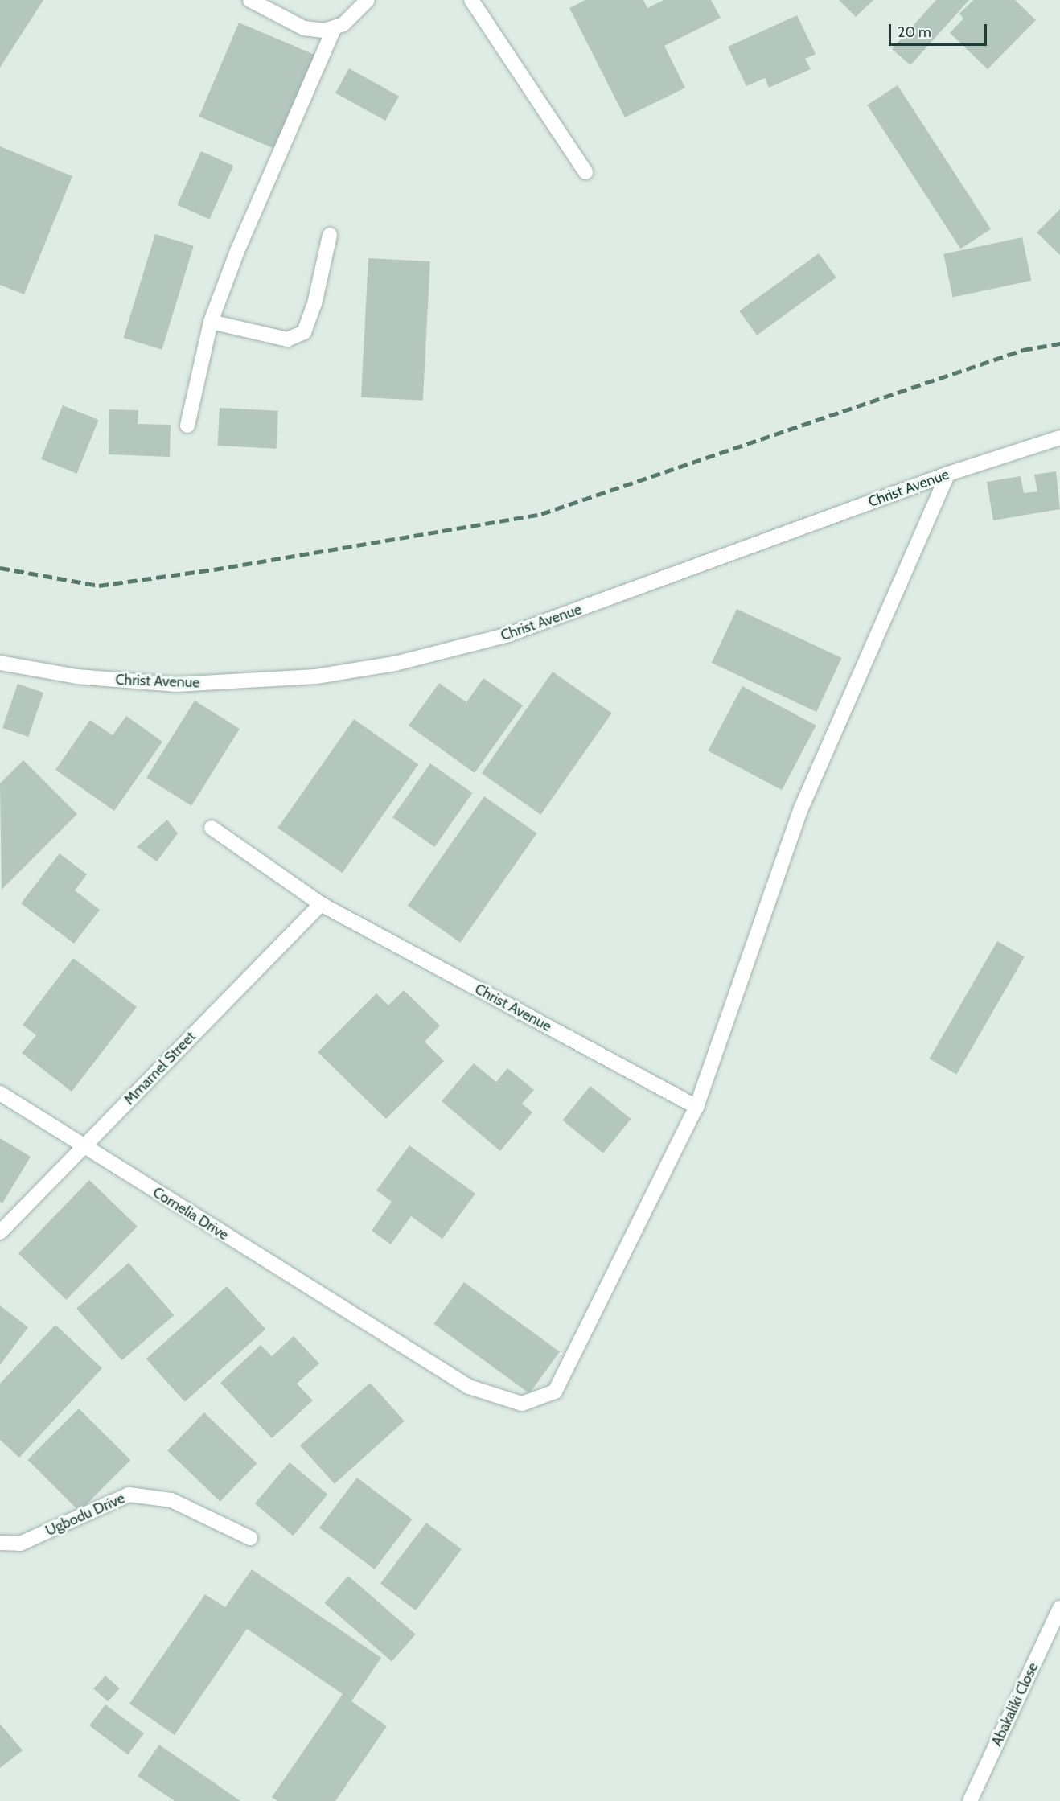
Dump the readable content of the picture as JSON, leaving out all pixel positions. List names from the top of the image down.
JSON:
{
  "streets": {
    "street": [
      "Christ Avenue",
      "Mmamel Street",
      "Cornelia Drive",
      "Ugbodu Drive",
      "Abakaliki Close"
    ]
  },
  "crossings": [
    ["Christ Avenue", "Mmamel Street"],
    ["Christ Avenue", "Cornelia Drive"],
    ["Mmamel Street", "Cornelia Drive"]
  ],
  "scale_bar": "20 m"
}
